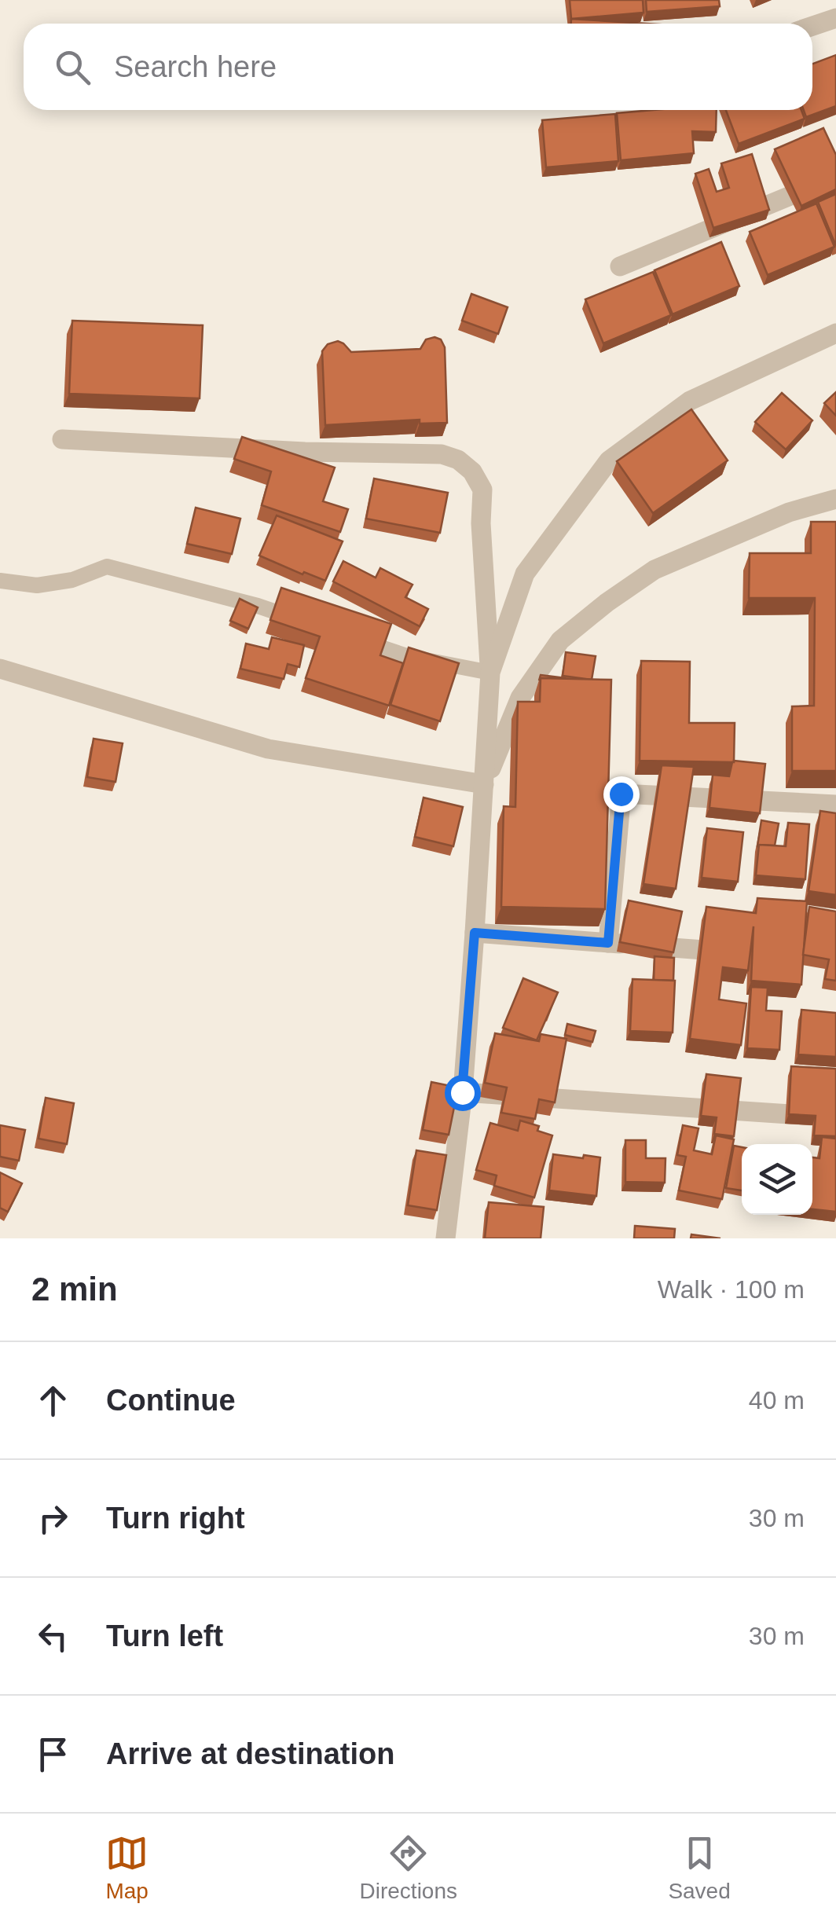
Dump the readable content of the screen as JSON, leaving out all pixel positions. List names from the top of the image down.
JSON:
{
  "page": {
    "search": "Search here",
    "heading": ["2 min", "Walk · 100 m"],
    "list": [
      ["Continue", "40 m"],
      ["Turn right", "30 m"],
      ["Turn left", "30 m"],
      "Arrive at destination"
    ],
    "nav": ["Map", "Directions", "Saved"]
  }
}
